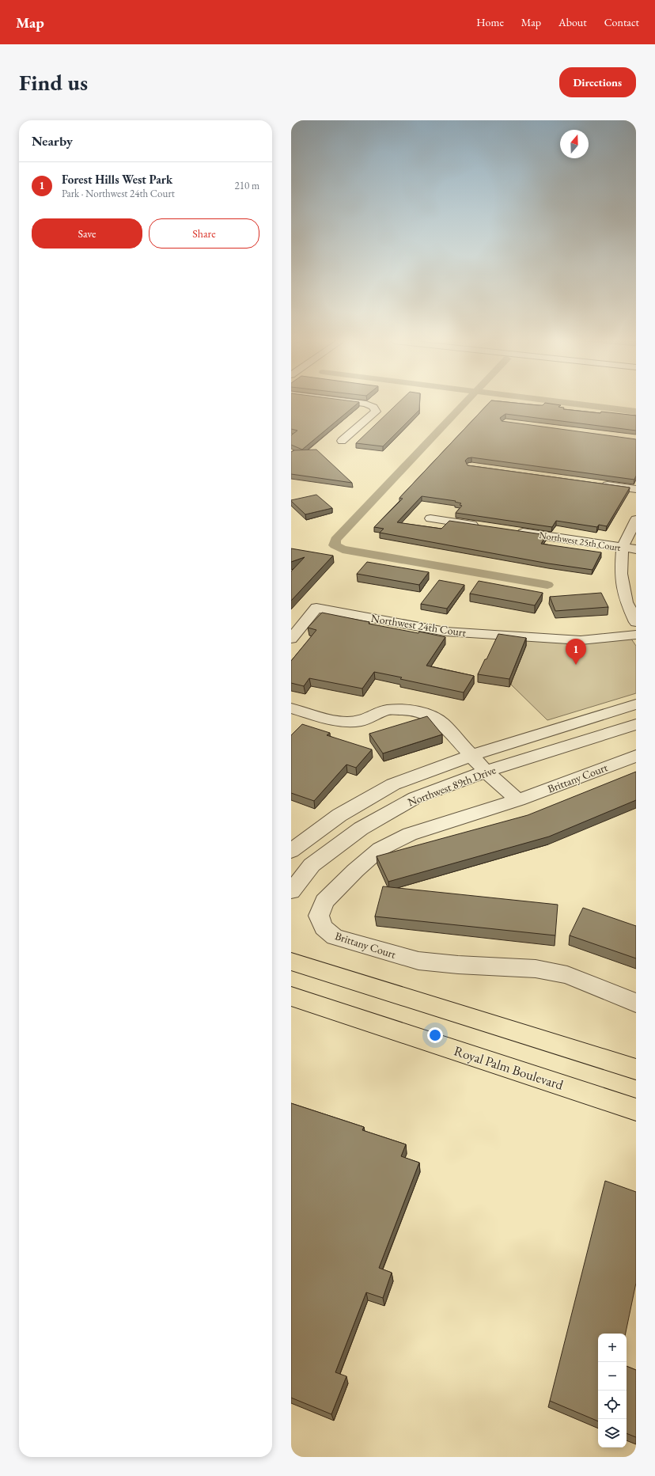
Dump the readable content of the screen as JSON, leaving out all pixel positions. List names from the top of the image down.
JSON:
{
  "streets": {
    "main road": ["Royal Palm Boulevard"],
    "street": [
      "Northwest 25th Court",
      "Northwest 24th Court",
      "Brittany Court",
      "Northwest 89th Drive"
    ]
  },
  "north": "top",
  "page": {
    "header": "Map",
    "nav": [
      "Home",
      "Map",
      "About",
      "Contact"
    ],
    "buttons": [
      "Directions",
      ["Save", "Share"]
    ],
    "title": "Find us",
    "heading": "Nearby",
    "list": [
      {
        "mark": "1",
        "name": "Forest Hills West Park",
        "note": "Park · Northwest 24th Court",
        "value": "210 m"
      }
    ],
    "pins": "1",
    "map_buttons": ["+", "−"]
  }
}
